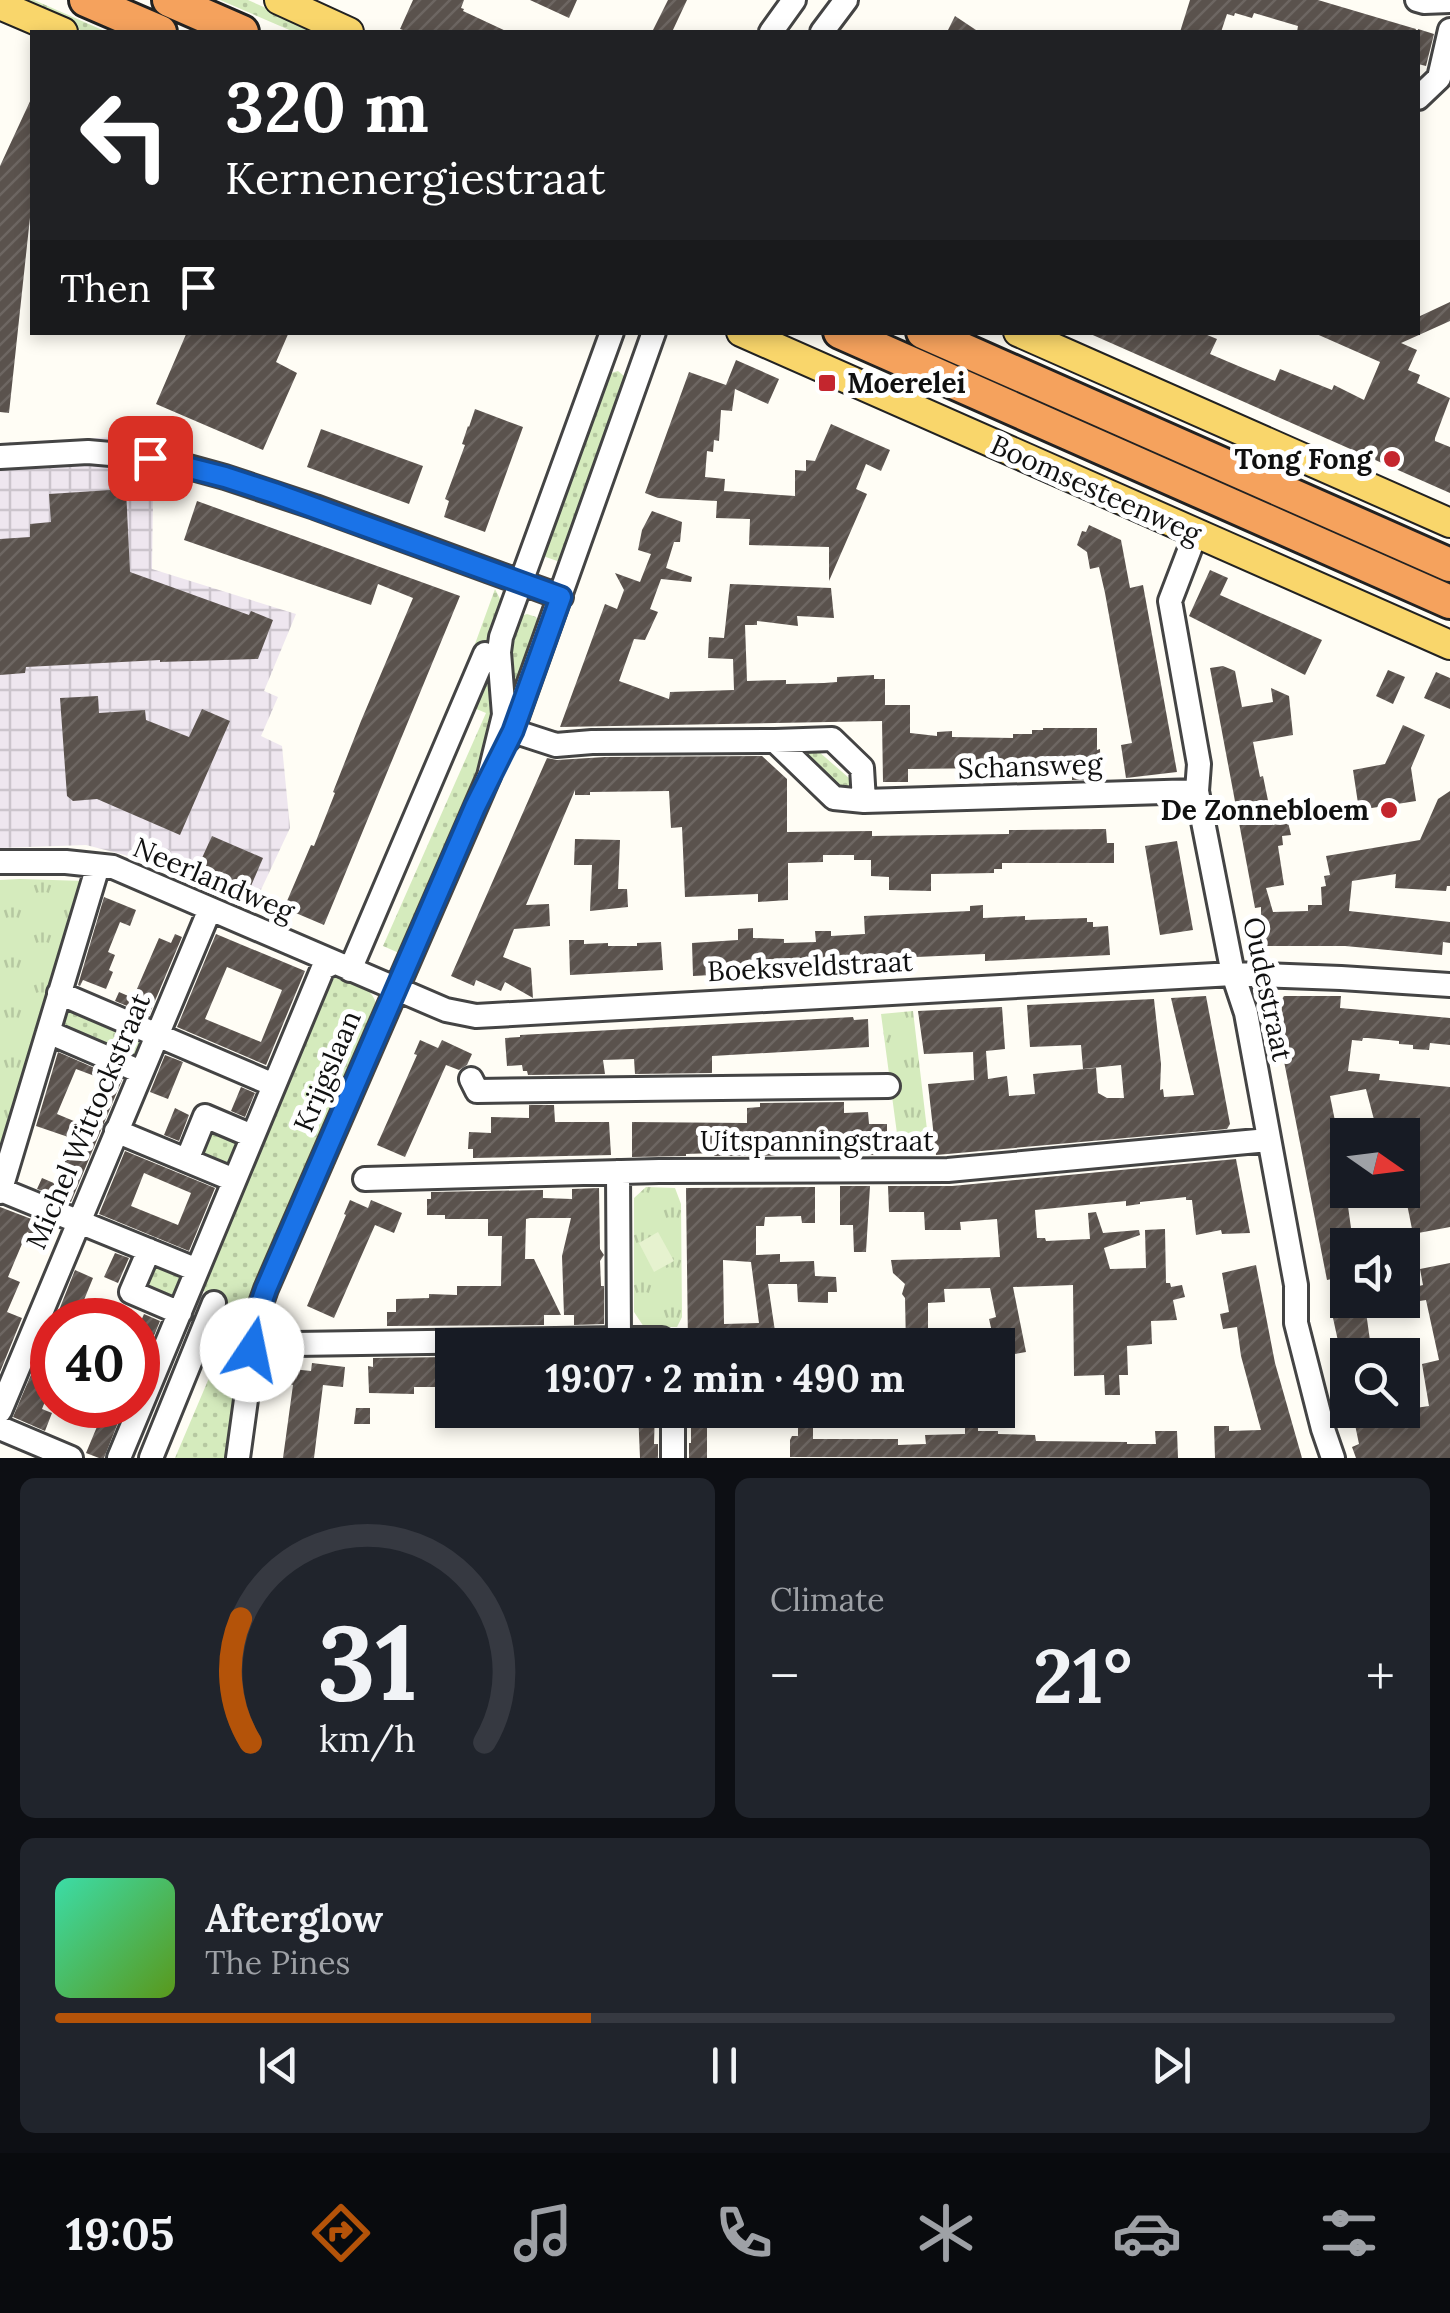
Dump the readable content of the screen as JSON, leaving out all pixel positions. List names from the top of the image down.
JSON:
{
  "streets": {
    "main road": ["Boomsesteenweg"],
    "street": [
      "Schansweg",
      "Neerlandweg",
      "Boeksveldstraat",
      "Oudestraat",
      "Krijgslaan",
      "Michel Wittockstraat",
      "Uitspanningstraat"
    ]
  },
  "crossings": [
    ["Boomsesteenweg", "Oudestraat"],
    ["Schansweg", "Oudestraat"],
    ["Neerlandweg", "Boeksveldstraat"],
    ["Neerlandweg", "Krijgslaan"],
    ["Neerlandweg", "Michel Wittockstraat"],
    ["Boeksveldstraat", "Oudestraat"],
    ["Boeksveldstraat", "Krijgslaan"],
    ["Oudestraat", "Uitspanningstraat"]
  ],
  "places": {
    "transit": ["Moerelei"],
    "other": ["Tong Fong", "De Zonnebloem"]
  },
  "north": "right",
  "page": {
    "turn": ["320 m", "Kernenergiestraat"],
    "then": "Then",
    "limit": "40",
    "trip": "19:07 · 2 min · 490 m",
    "tile": "Climate",
    "heat": ["−", "21°", "+"],
    "song": ["Afterglow", "The Pines"],
    "tabs": "19:05",
    "gauge": ["31", "km/h"]
  }
}
